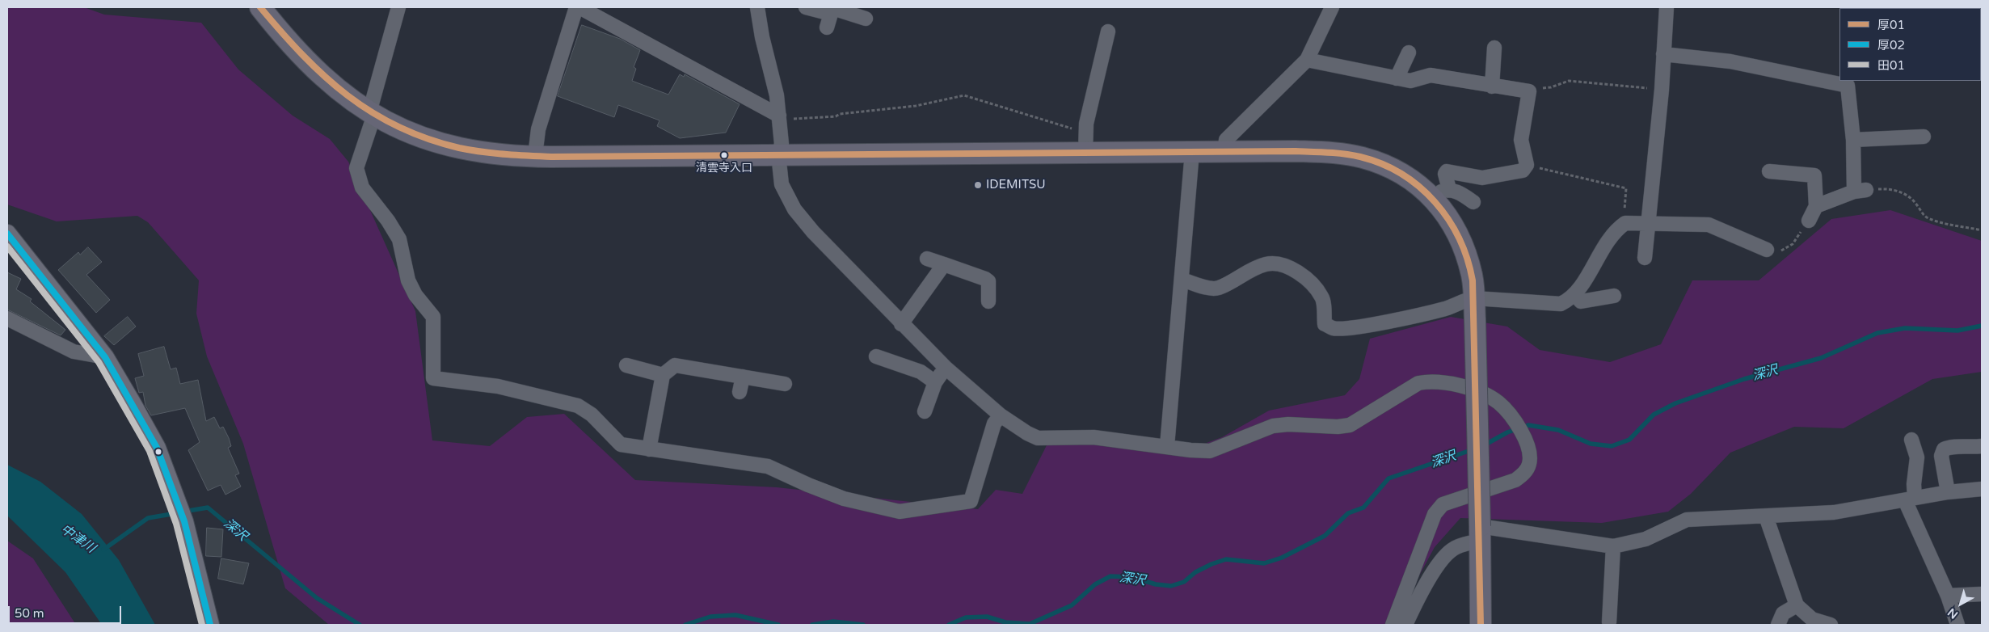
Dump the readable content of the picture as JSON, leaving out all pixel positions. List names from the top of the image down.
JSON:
{
  "water": ["深沢", "中津川"],
  "places": ["清雲寺入口", "IDEMITSU"],
  "lines": ["transit line 厚01", "transit line 厚02", "transit line 田01"],
  "legend": ["厚01", "厚02", "田01"],
  "scale_bar": "50 m",
  "north": "bottom left"
}
